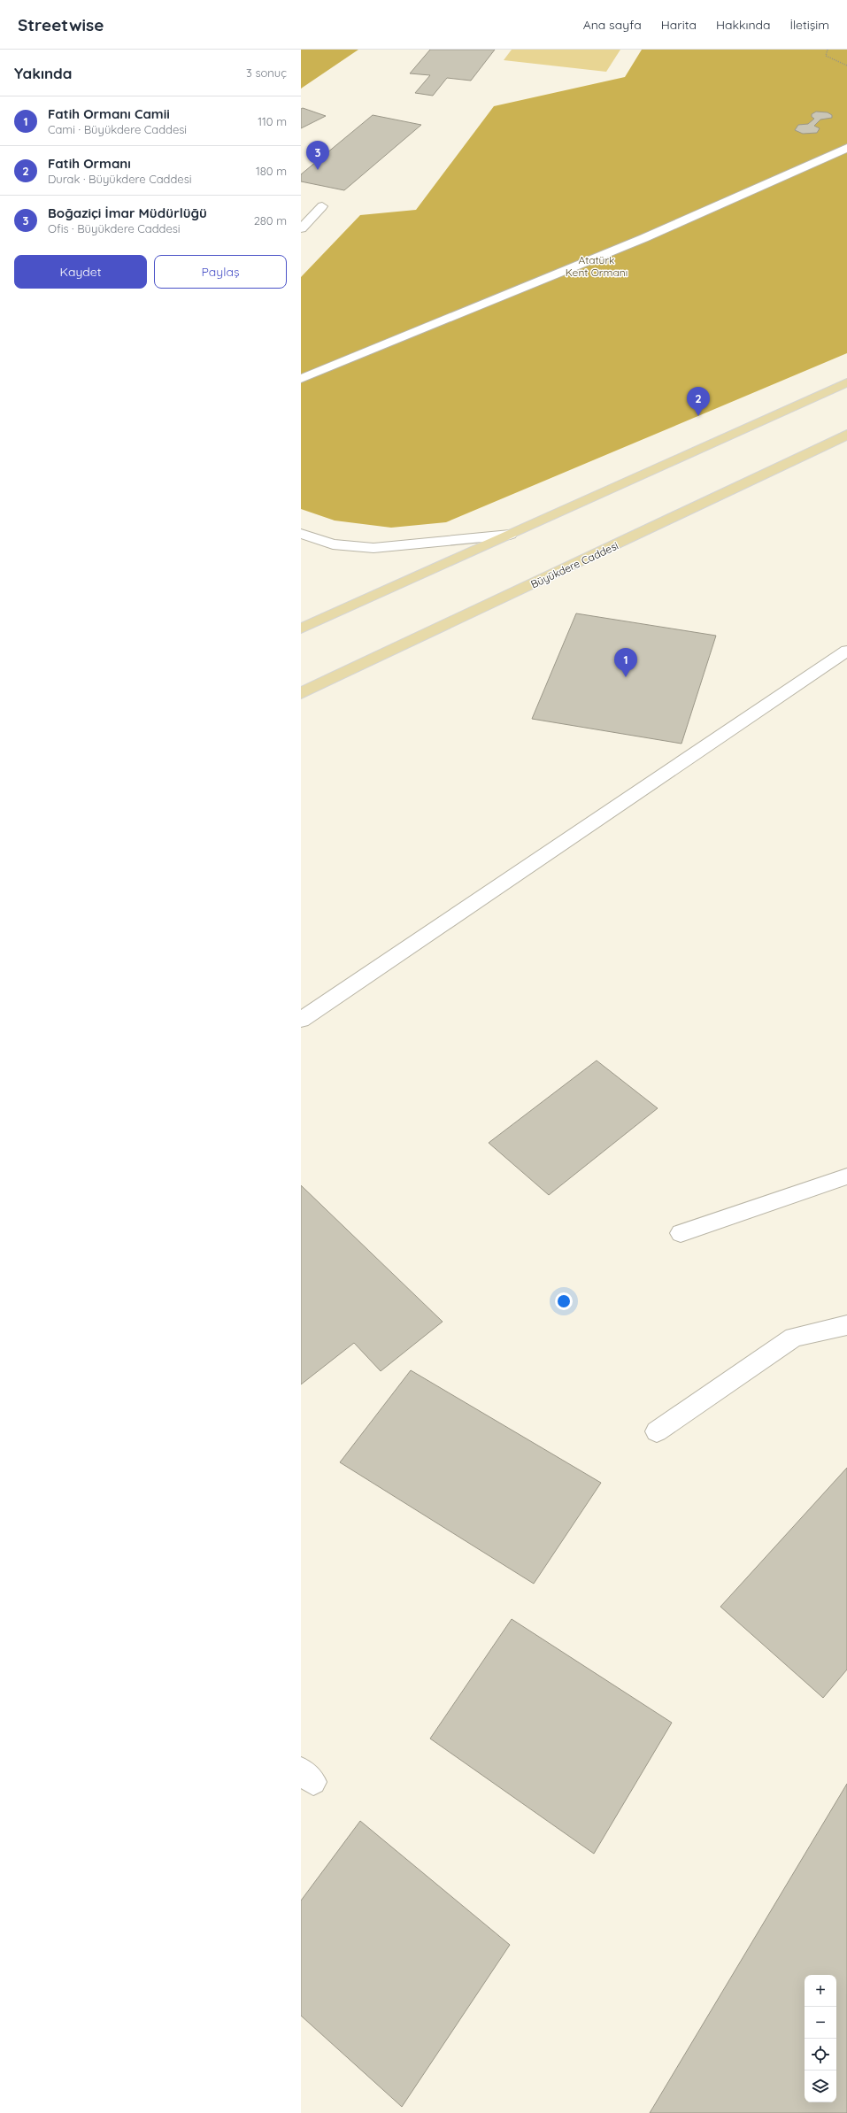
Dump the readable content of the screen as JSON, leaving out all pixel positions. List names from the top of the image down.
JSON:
{
  "streets": {
    "main road": ["Büyükdere Caddesi"]
  },
  "parks": ["Atatürk Kent Ormanı"],
  "page": {
    "header": "Streetwise",
    "nav": [
      "Ana sayfa",
      "Harita",
      "Hakkında",
      "İletişim"
    ],
    "heading": ["Yakında", "3 sonuç"],
    "list": [
      {
        "mark": "1",
        "name": "Fatih Ormanı Camii",
        "note": "Cami · Büyükdere Caddesi",
        "value": "110 m"
      },
      {
        "mark": "2",
        "name": "Fatih Ormanı",
        "note": "Durak · Büyükdere Caddesi",
        "value": "180 m"
      },
      {
        "mark": "3",
        "name": "Boğaziçi İmar Müdürlüğü",
        "note": "Ofis · Büyükdere Caddesi",
        "value": "280 m"
      }
    ],
    "pins": ["3", "2", "1"],
    "buttons": ["Kaydet", "Paylaş"],
    "map_buttons": ["+", "−"]
  }
}
